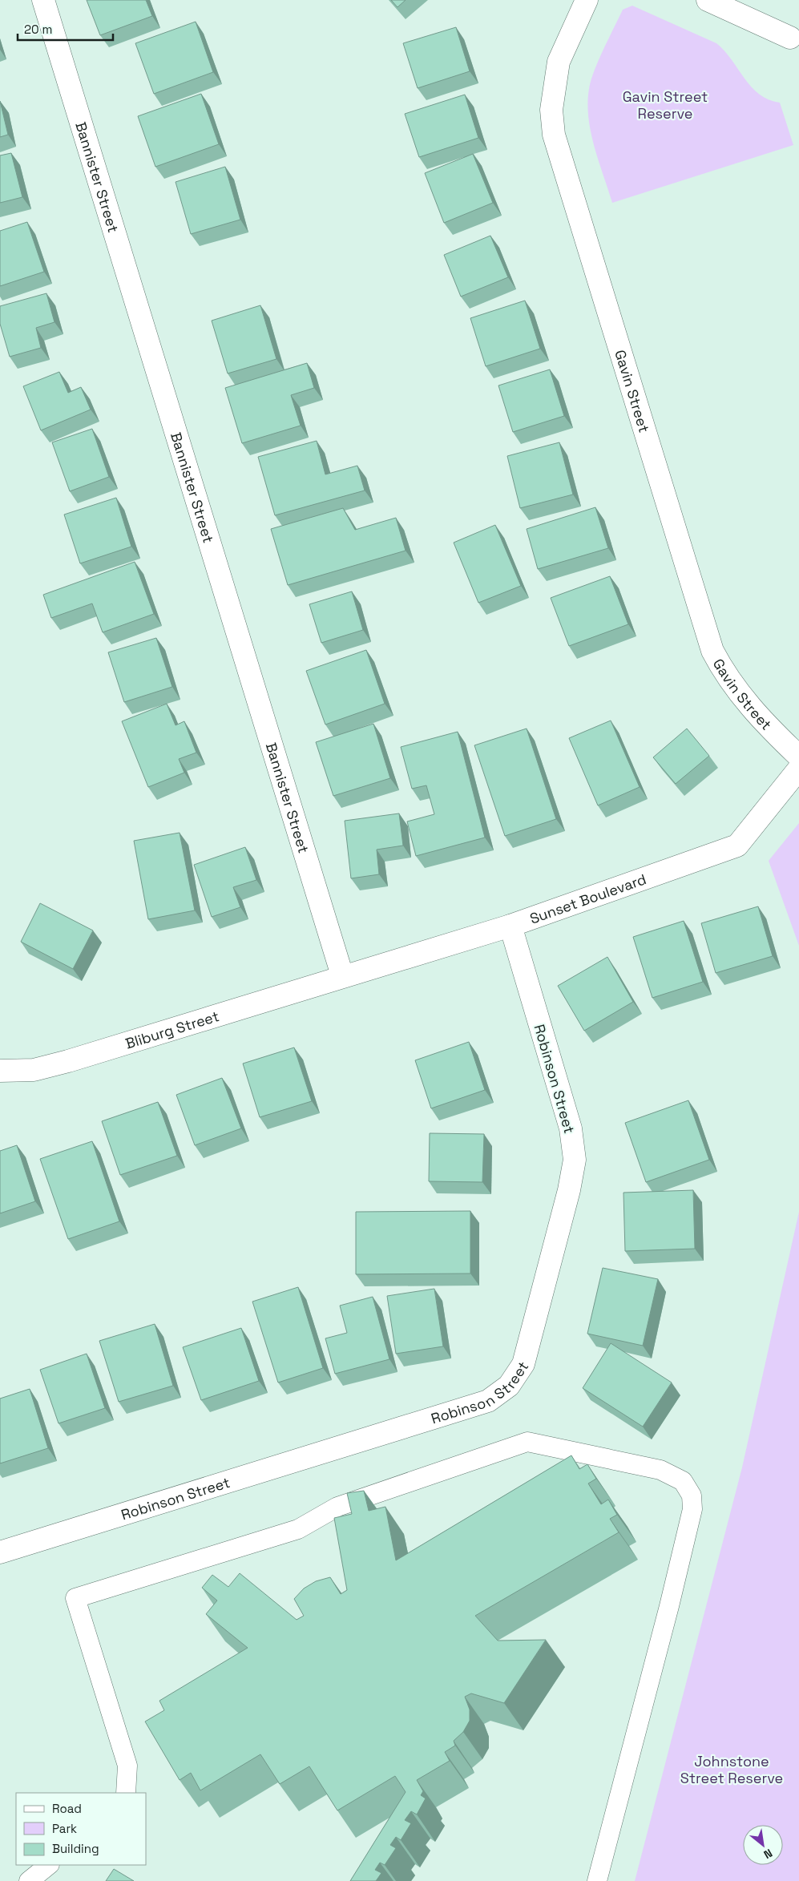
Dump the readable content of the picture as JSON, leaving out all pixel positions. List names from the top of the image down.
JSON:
{
  "streets": {
    "street": [
      "Bannister Street",
      "Gavin Street",
      "Sunset Boulevard",
      "Bliburg Street",
      "Robinson Street"
    ]
  },
  "crossings": [
    ["Bannister Street", "Sunset Boulevard"],
    ["Bannister Street", "Bliburg Street"],
    ["Sunset Boulevard", "Bliburg Street"],
    ["Sunset Boulevard", "Robinson Street"]
  ],
  "parks": ["Gavin Street Reserve", "Johnstone Street Reserve"],
  "legend": ["Road", "Park", "Building"],
  "scale_bar": "20 m",
  "north": "bottom right"
}
